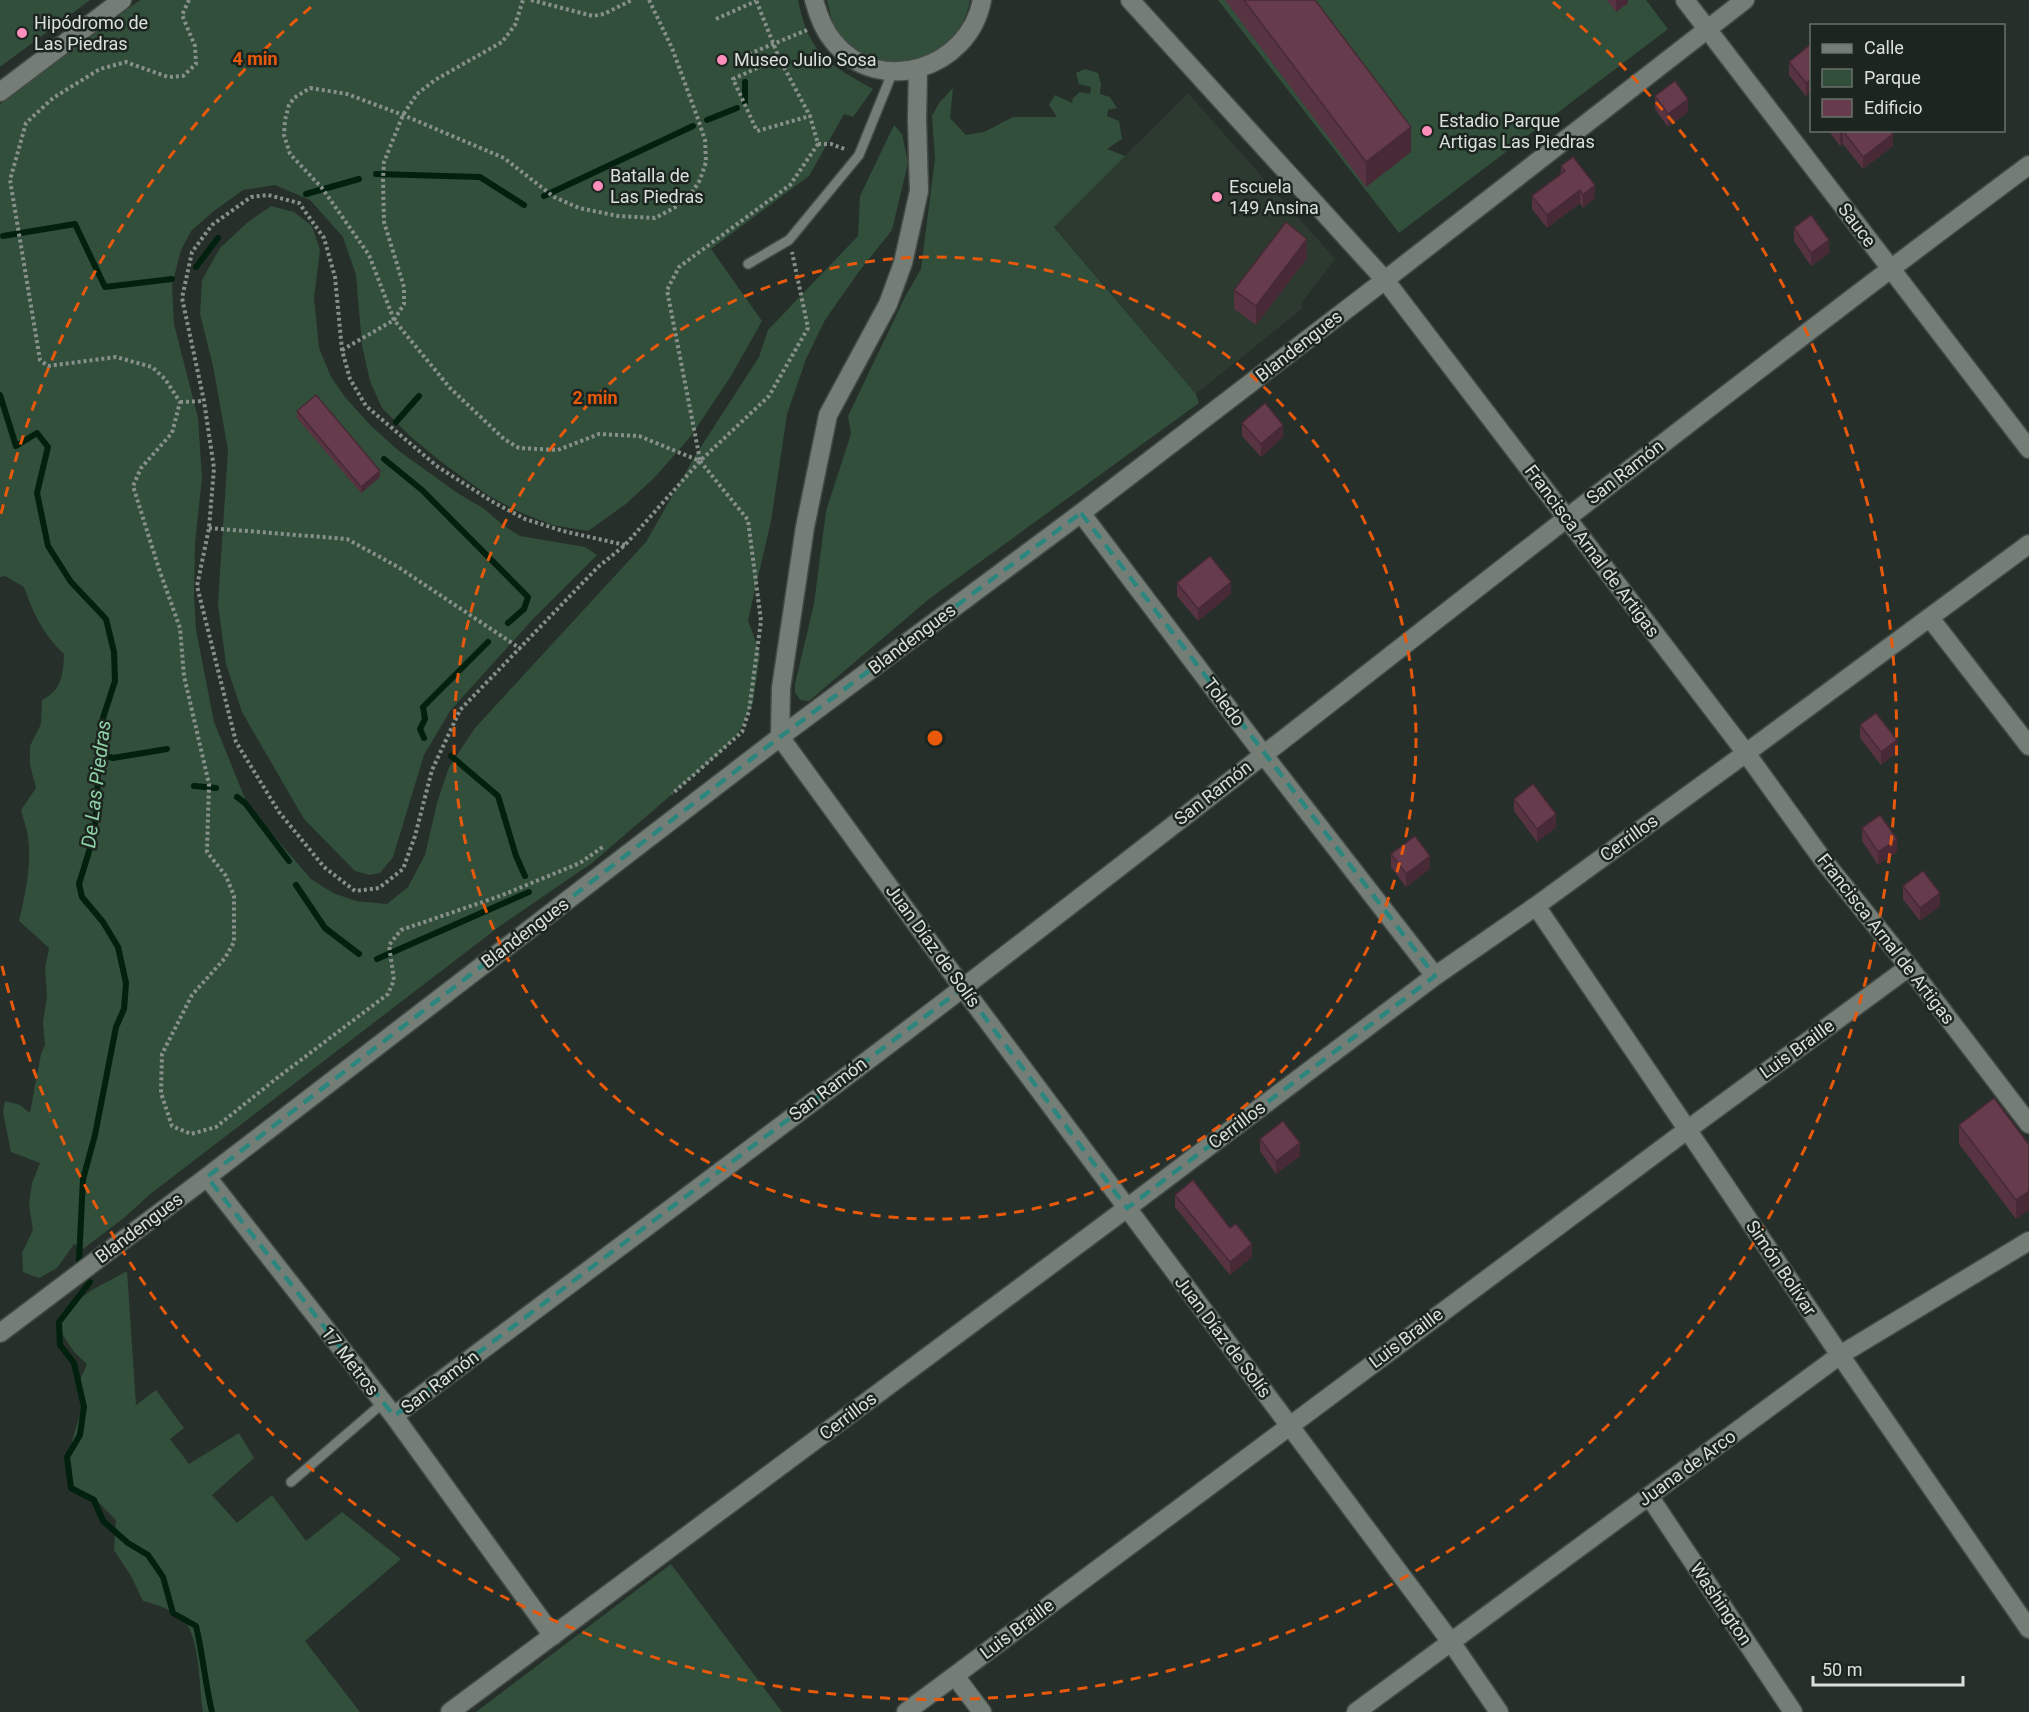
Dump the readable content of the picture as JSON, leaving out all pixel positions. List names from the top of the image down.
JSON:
{
  "streets": {
    "street": [
      "Sauce",
      "Blandengues",
      "San Ramón",
      "Francisca Arnal de Artigas",
      "Toledo",
      "Cerrillos",
      "Juan Díaz de Solís",
      "Luis Braille",
      "Simón Bolívar",
      "17 Metros",
      "Juana de Arco",
      "Washington"
    ]
  },
  "crossings": [
    ["Sauce", "Blandengues"],
    ["Sauce", "San Ramón"],
    ["Blandengues", "Francisca Arnal de Artigas"],
    ["Blandengues", "Toledo"],
    ["Blandengues", "Juan Díaz de Solís"],
    ["Blandengues", "17 Metros"],
    ["San Ramón", "Francisca Arnal de Artigas"],
    ["San Ramón", "Toledo"],
    ["San Ramón", "Juan Díaz de Solís"],
    ["San Ramón", "17 Metros"],
    ["Francisca Arnal de Artigas", "Cerrillos"],
    ["Francisca Arnal de Artigas", "Luis Braille"],
    ["Toledo", "Cerrillos"],
    ["Cerrillos", "Juan Díaz de Solís"],
    ["Cerrillos", "Simón Bolívar"],
    ["Cerrillos", "17 Metros"],
    ["Juan Díaz de Solís", "Luis Braille"],
    ["Juan Díaz de Solís", "Juana de Arco"],
    ["Luis Braille", "Simón Bolívar"],
    ["Simón Bolívar", "Juana de Arco"],
    ["Juana de Arco", "Washington"]
  ],
  "water": ["De Las Piedras"],
  "places": [
    "Hipódromo de Las Piedras",
    "Museo Julio Sosa",
    "Estadio Parque Artigas Las Piedras",
    "Batalla de Las Piedras",
    "Escuela 149 Ansina"
  ],
  "legend": ["Calle", "Parque", "Edificio"],
  "scale_bar": "50 m",
  "rings": ["4 min", "2 min"]
}
